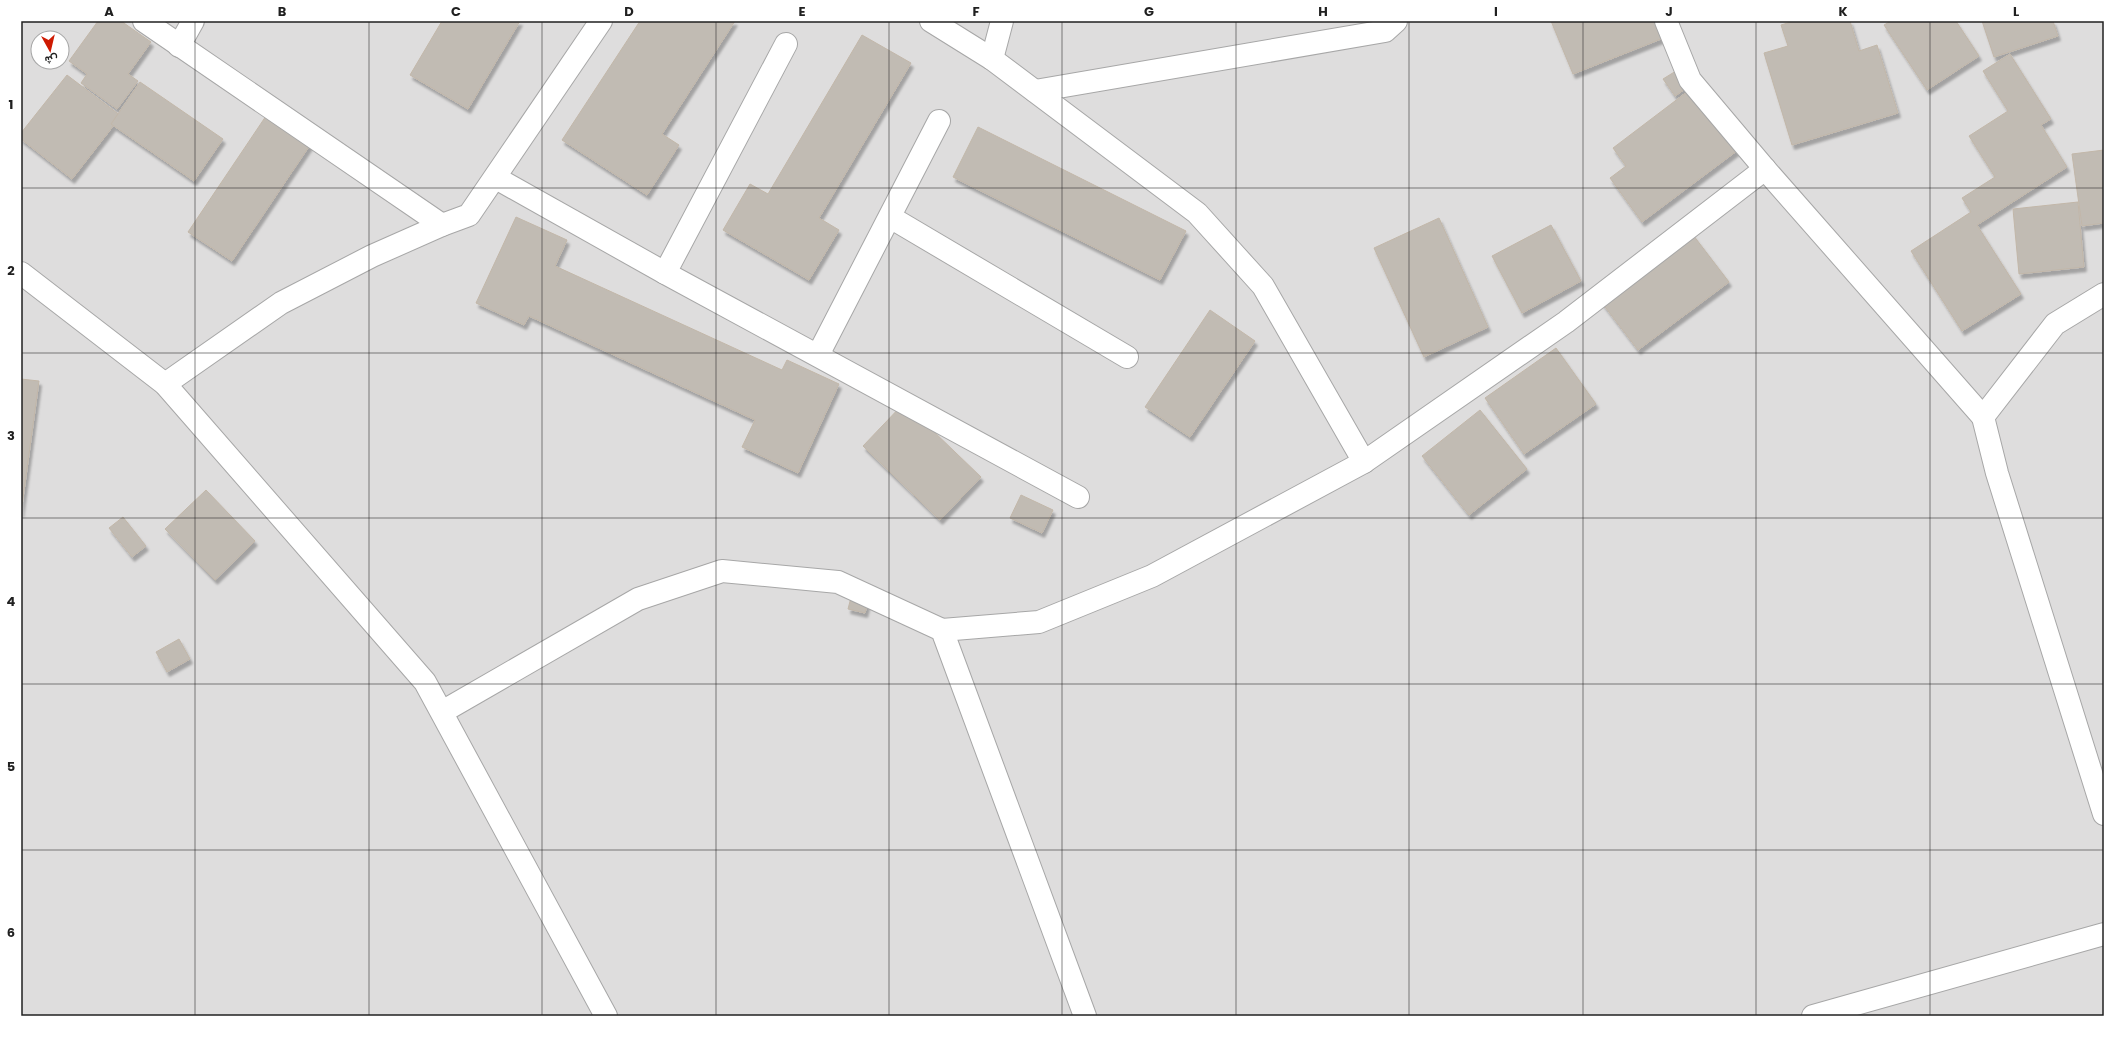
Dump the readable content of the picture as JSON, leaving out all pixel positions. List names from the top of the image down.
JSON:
{
  "north": "bottom",
  "grid": {
    "columns": [
      "A",
      "B",
      "C",
      "D",
      "E",
      "F",
      "G",
      "H",
      "I",
      "J",
      "K",
      "L"
    ],
    "rows": [
      "1",
      "2",
      "3",
      "4",
      "5",
      "6"
    ]
  }
}
